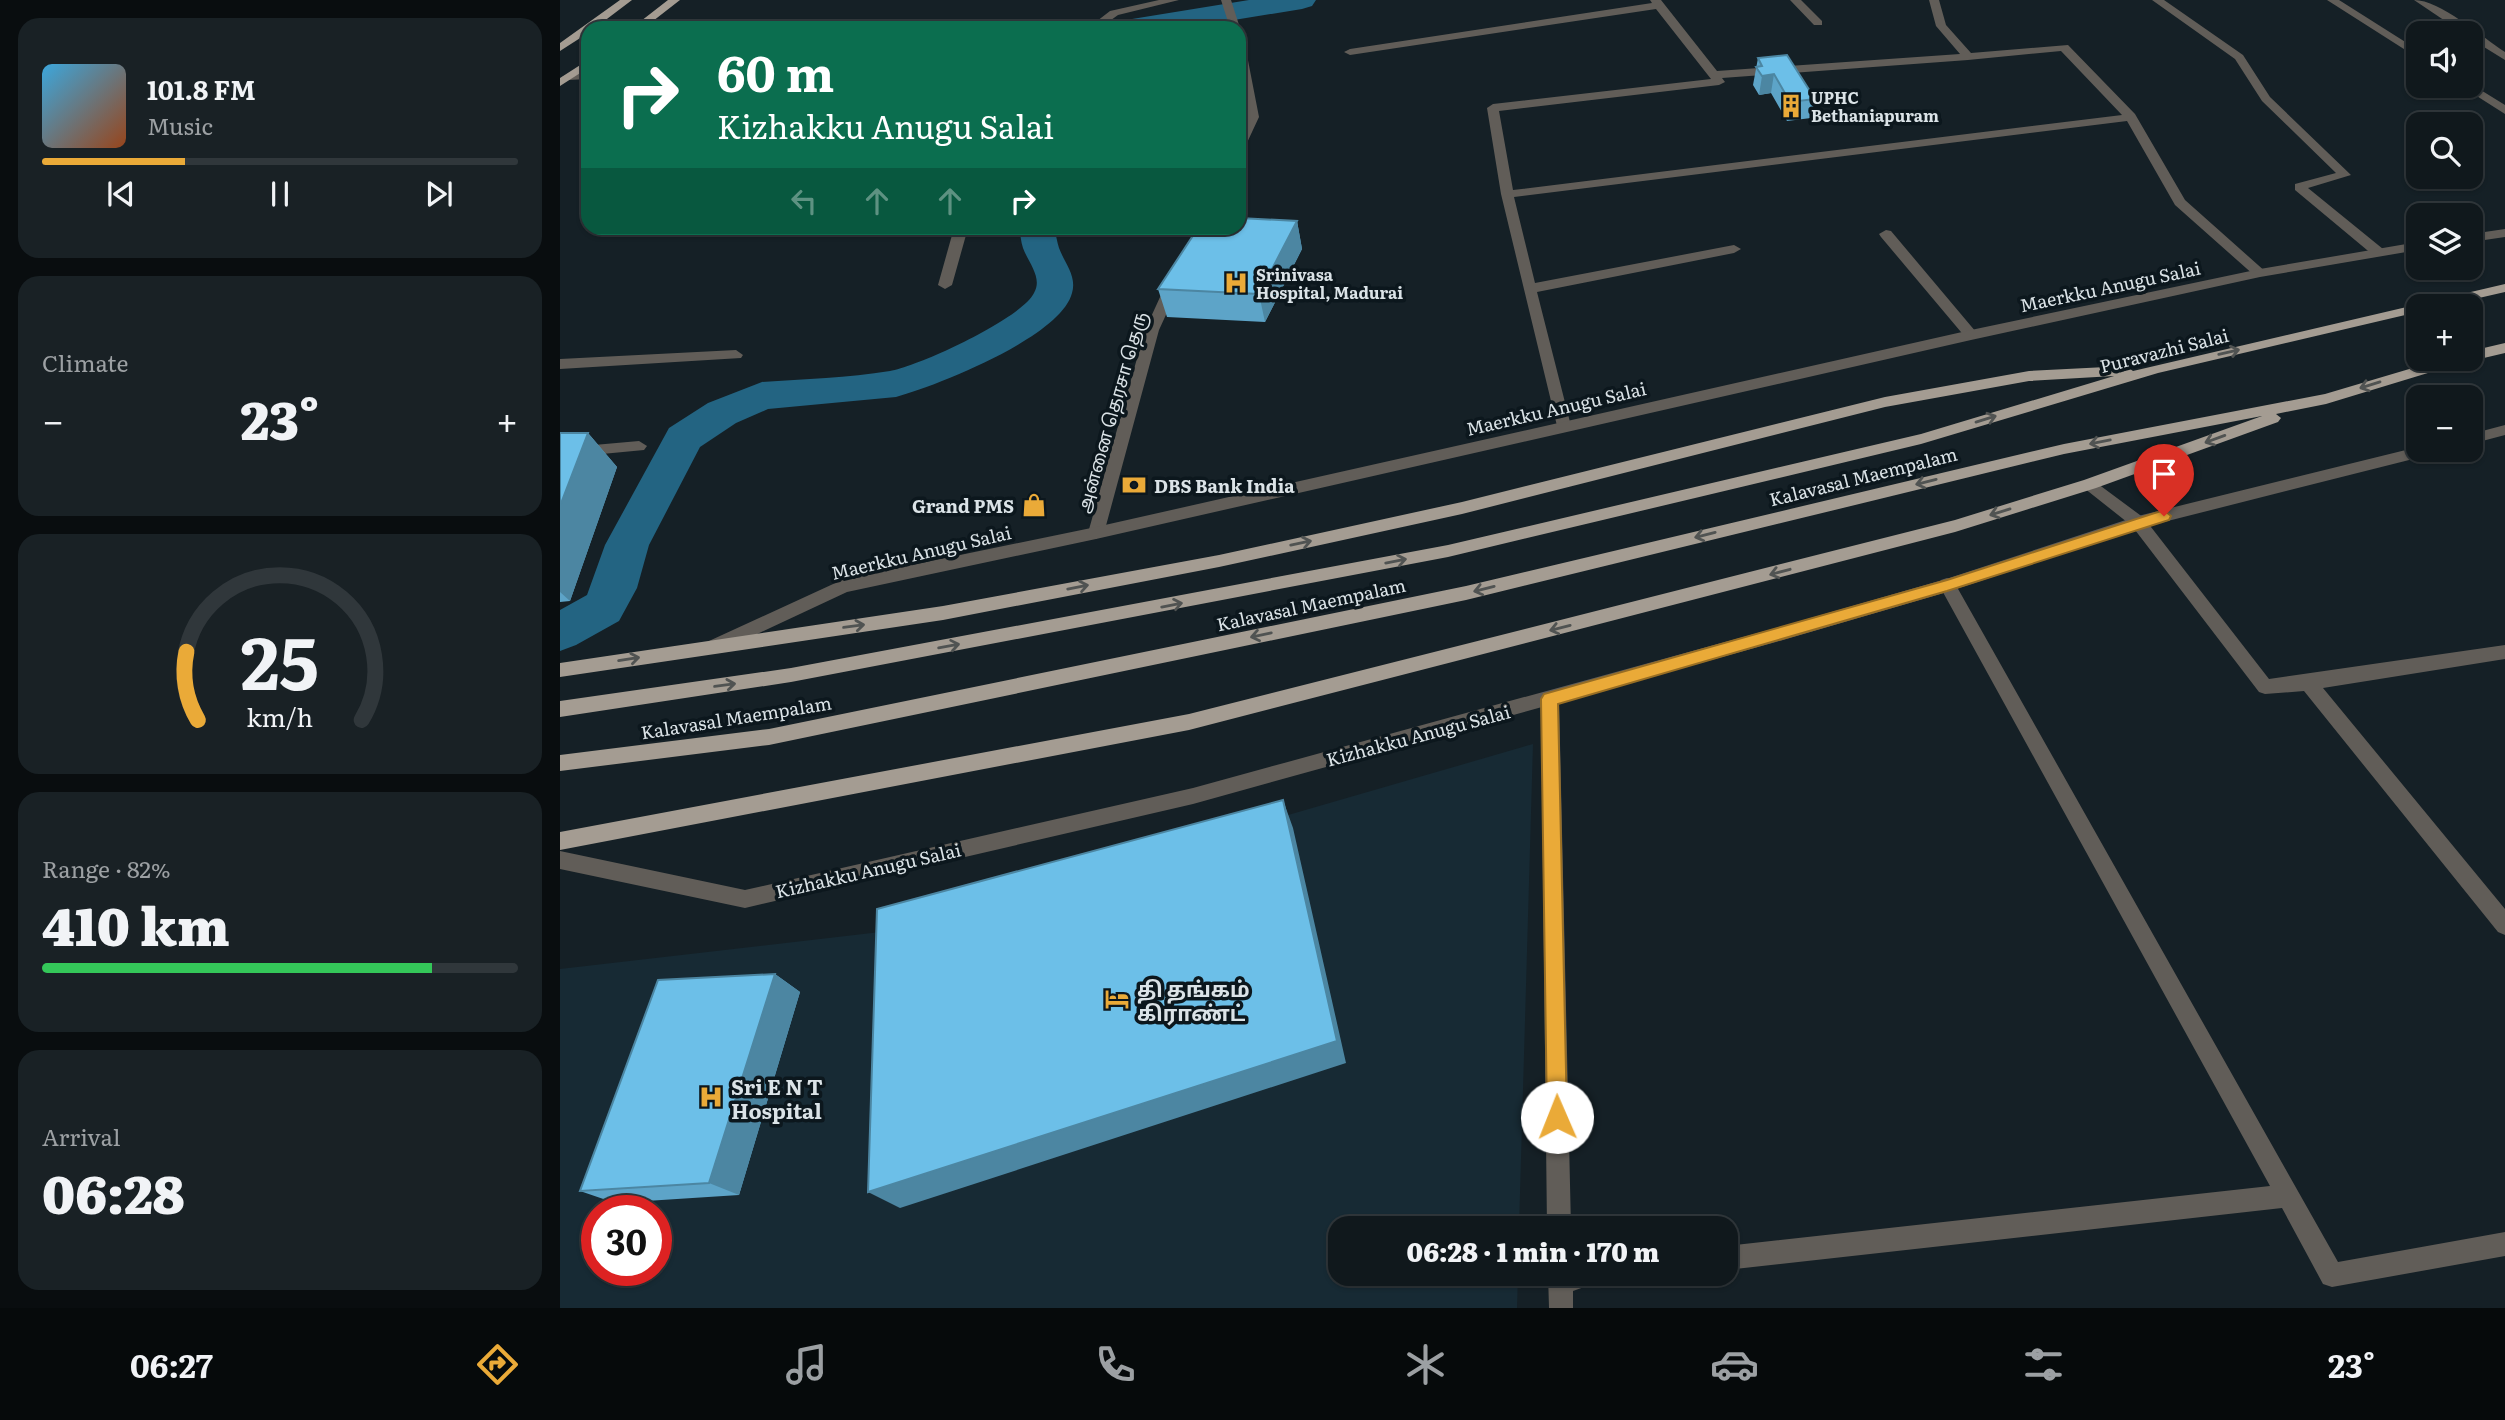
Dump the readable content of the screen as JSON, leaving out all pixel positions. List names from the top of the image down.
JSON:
{
  "streets": {
    "main road": ["Puravazhi Salai", "Kalavasal Maempalam"],
    "street": ["Maerkku Anugu Salai", "அன்னை தெரசா தெரு", "Kizhakku Anugu Salai"]
  },
  "crossings": [
    ["Maerkku Anugu Salai", "அன்னை தெரசா தெரு"],
    ["Puravazhi Salai", "Kalavasal Maempalam"]
  ],
  "places": {
    "building": ["UPHC Bethaniapuram"],
    "hospital": ["Srinivasa Hospital, Madurai", "Sri E N T Hospital"],
    "bank": ["DBS Bank India"],
    "shop": ["Grand PMS"],
    "hotel": ["தி தங்கம் கிராண்ட்"]
  },
  "page": {
    "map_buttons": ["+", "−"],
    "turn": ["60 m", "Kizhakku Anugu Salai"],
    "song": ["101.8 FM", "Music"],
    "tile": [
      "Climate",
      ["Range · 82%", "410 km"],
      ["Arrival", "06:28"]
    ],
    "heat": ["−", "23°", "+"],
    "limit": "30",
    "trip": "06:28 · 1 min · 170 m",
    "tabs": ["06:27", "23°"],
    "gauge": ["25", "km/h"]
  }
}
